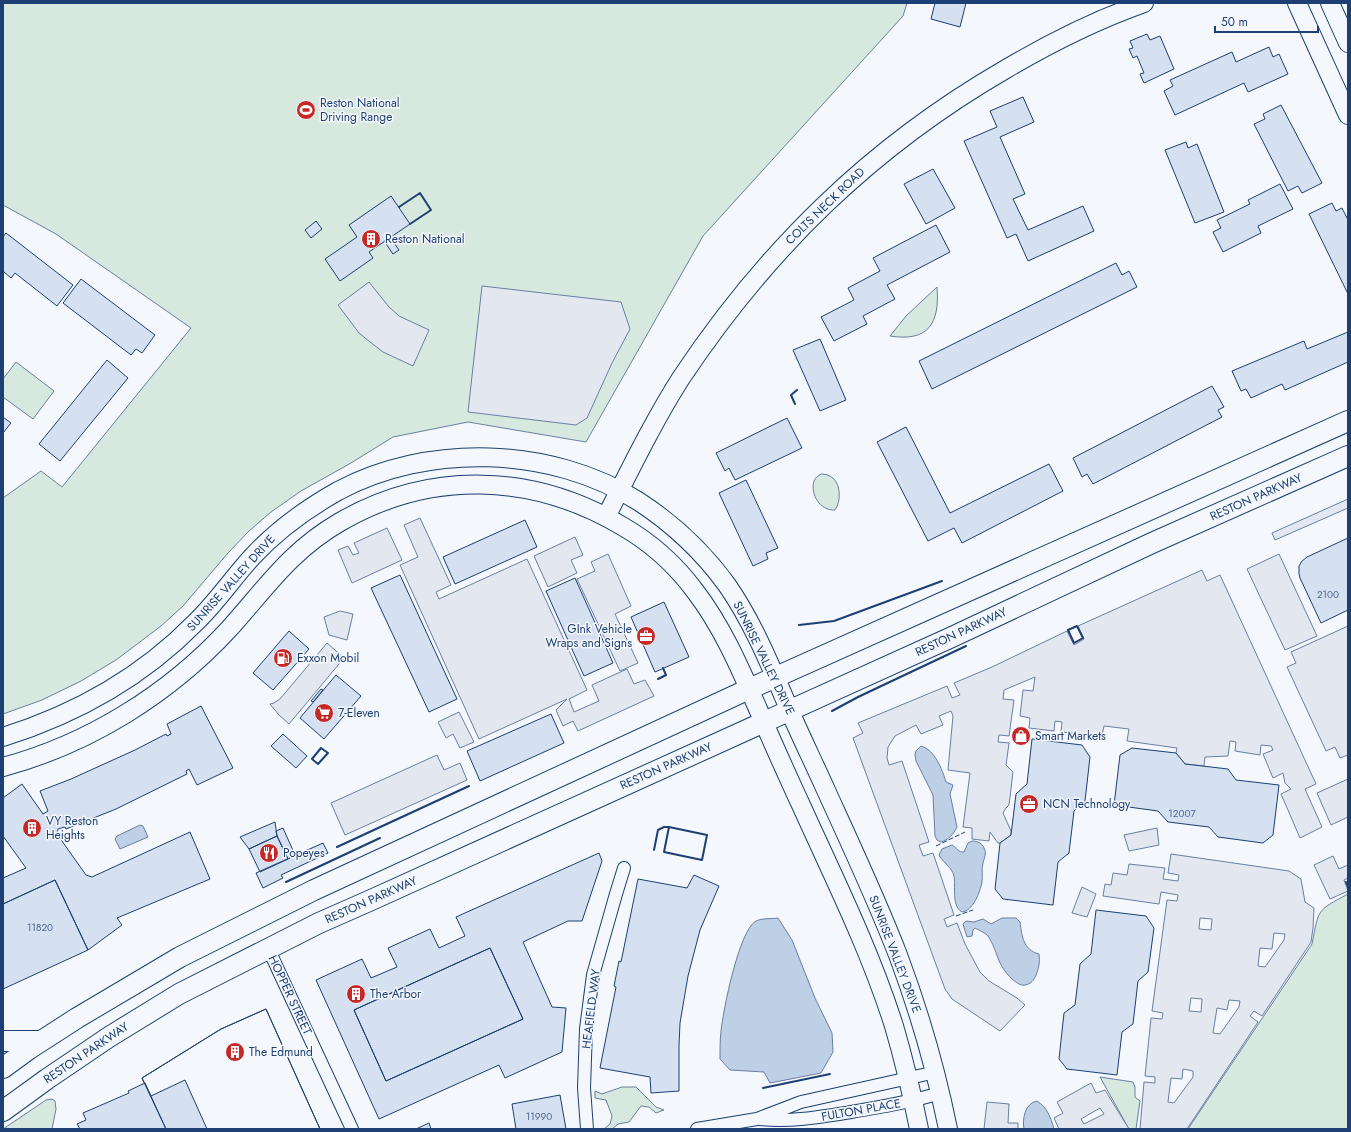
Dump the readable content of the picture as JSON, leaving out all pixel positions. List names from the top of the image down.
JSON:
{
  "streets": {
    "main road": ["COLTS NECK ROAD", "RESTON PARKWAY", "SUNRISE VALLEY DRIVE"],
    "street": ["HOPPER STREET", "HEAFIELD WAY", "FULTON PLACE"]
  },
  "crossings": [
    ["COLTS NECK ROAD", "SUNRISE VALLEY DRIVE"],
    ["RESTON PARKWAY", "SUNRISE VALLEY DRIVE"],
    ["RESTON PARKWAY", "HOPPER STREET"],
    ["SUNRISE VALLEY DRIVE", "FULTON PLACE"]
  ],
  "places": {
    "sports": ["Reston National Driving Range"],
    "building": [
      "Reston National",
      "VY Reston Heights",
      "The Arbor",
      "The Edmund"
    ],
    "office": ["GInk Vehicle Wraps and Signs", "NCN Technology"],
    "fuel station": ["Exxon Mobil"],
    "supermarket": ["7-Eleven"],
    "shop": ["Smart Markets"],
    "restaurant": ["Popeyes"]
  },
  "house_numbers": [
    "2100",
    "12007",
    "11820",
    "11990"
  ],
  "scale_bar": "50 m"
}
